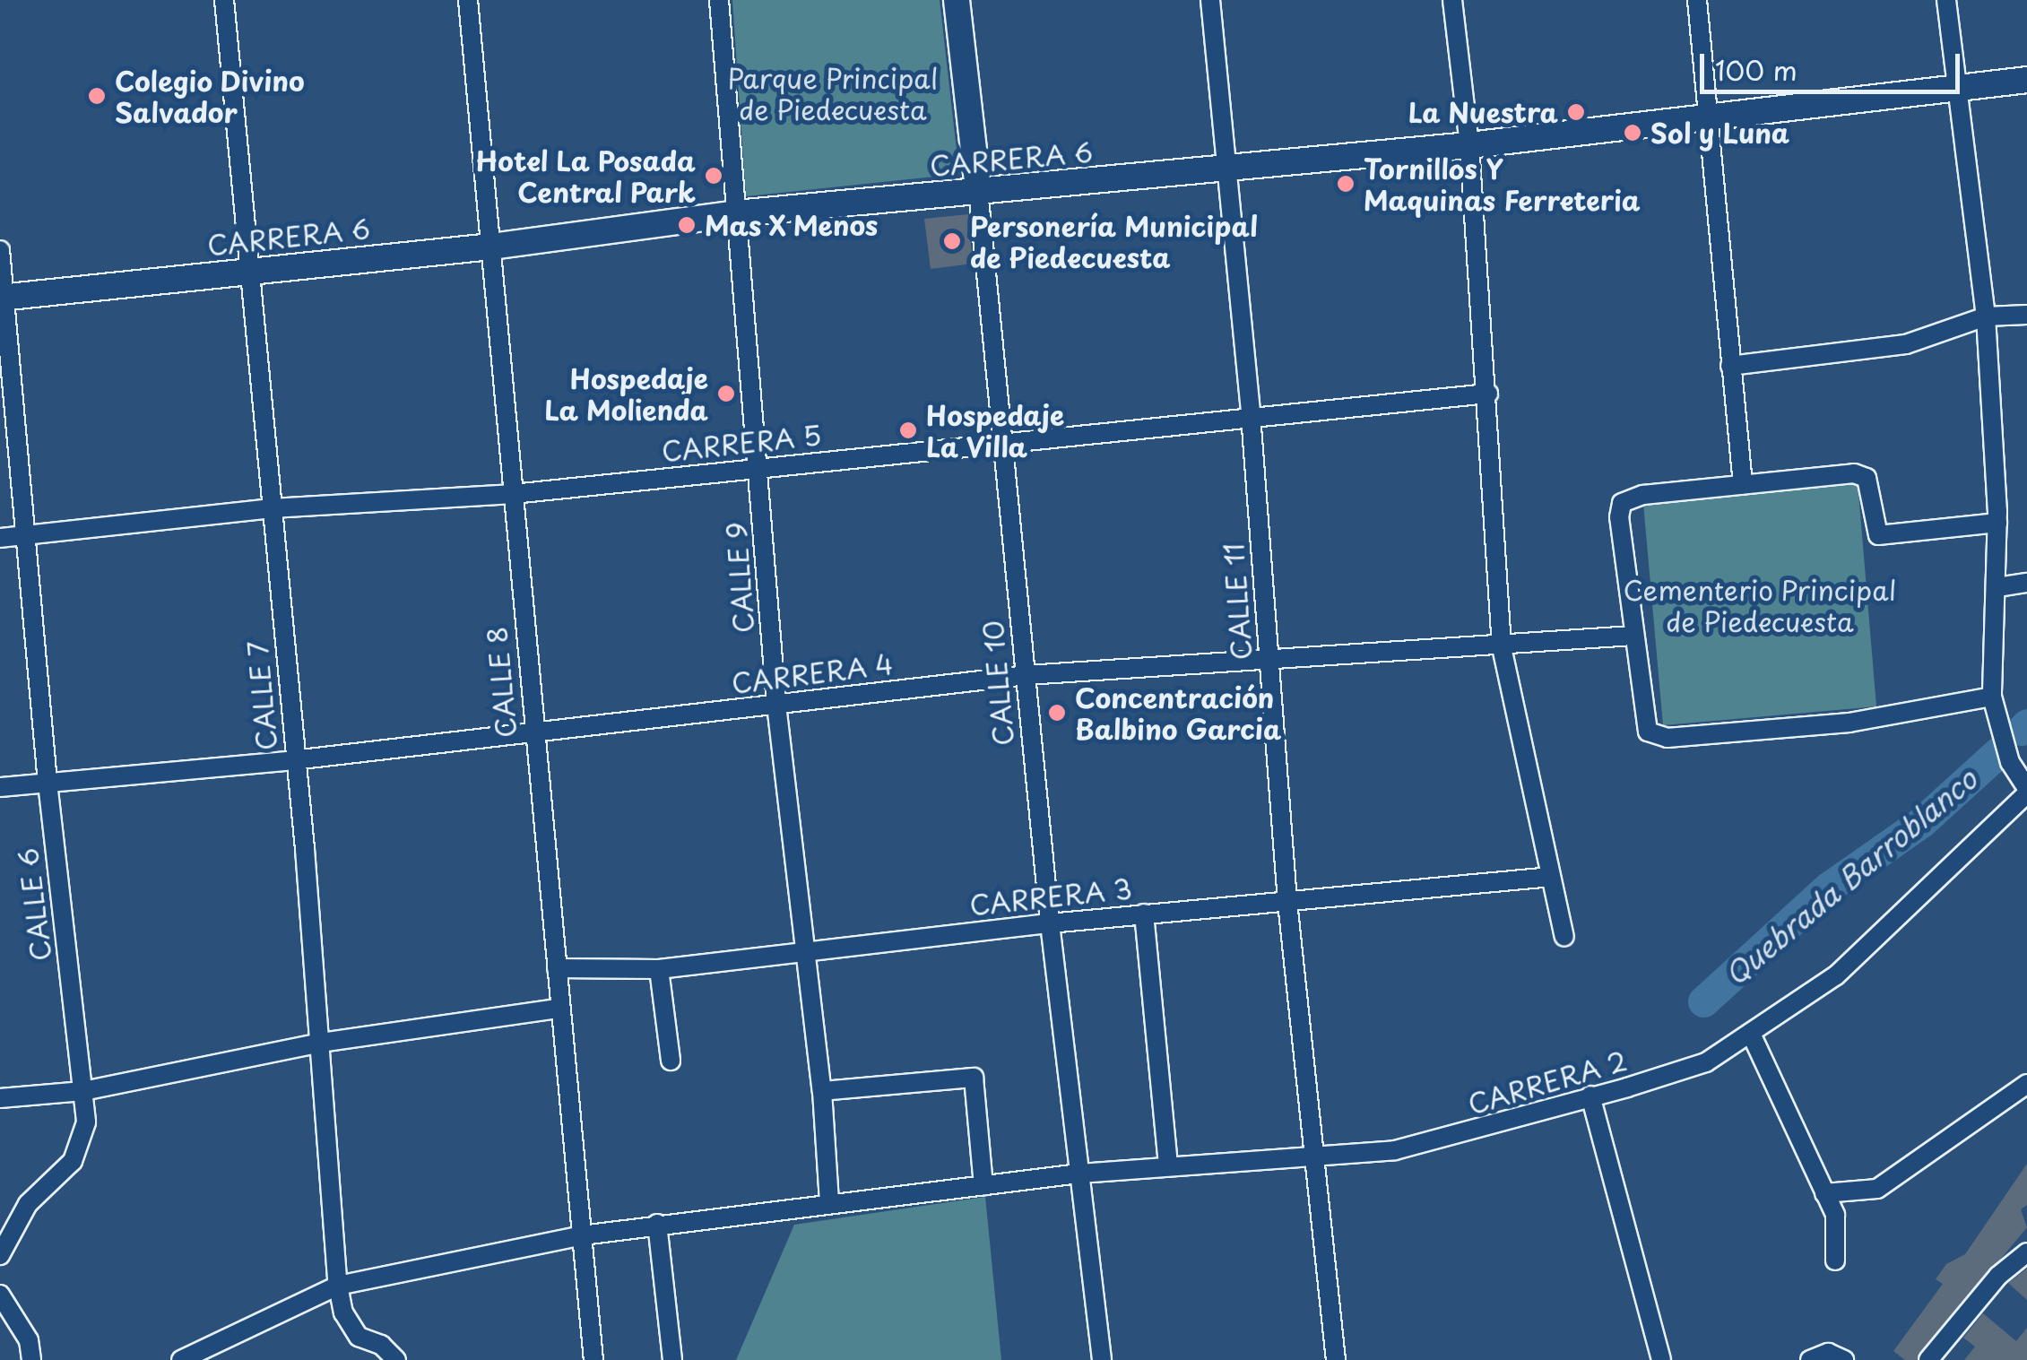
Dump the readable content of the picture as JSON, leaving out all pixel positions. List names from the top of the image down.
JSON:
{
  "streets": {
    "street": [
      "CARRERA 6",
      "CARRERA 5",
      "CALLE 9",
      "CALLE 11",
      "CARRERA 4",
      "CALLE 8",
      "CALLE 10",
      "CALLE 7",
      "CARRERA 3",
      "CALLE 6",
      "CARRERA 2"
    ]
  },
  "crossings": [
    ["CARRERA 6", "CALLE 9"],
    ["CARRERA 6", "CALLE 11"],
    ["CARRERA 6", "CALLE 8"],
    ["CARRERA 6", "CALLE 10"],
    ["CARRERA 6", "CALLE 7"],
    ["CARRERA 6", "CALLE 6"],
    ["CARRERA 5", "CALLE 9"],
    ["CARRERA 5", "CALLE 11"],
    ["CARRERA 5", "CALLE 8"],
    ["CARRERA 5", "CALLE 10"],
    ["CARRERA 5", "CALLE 7"],
    ["CARRERA 5", "CALLE 6"],
    ["CALLE 9", "CARRERA 4"],
    ["CALLE 9", "CARRERA 3"],
    ["CALLE 9", "CARRERA 2"],
    ["CALLE 11", "CARRERA 4"],
    ["CALLE 11", "CARRERA 3"],
    ["CALLE 11", "CARRERA 2"],
    ["CARRERA 4", "CALLE 8"],
    ["CARRERA 4", "CALLE 10"],
    ["CARRERA 4", "CALLE 7"],
    ["CARRERA 4", "CALLE 6"],
    ["CALLE 8", "CARRERA 3"],
    ["CALLE 8", "CARRERA 2"],
    ["CALLE 10", "CARRERA 3"],
    ["CALLE 10", "CARRERA 2"],
    ["CALLE 7", "CARRERA 2"]
  ],
  "water": ["Quebrada Barroblanco"],
  "parks": ["Parque Principal de Piedecuesta", "Cementerio Principal de Piedecuesta"],
  "places": [
    "Colegio Divino Salvador",
    "La Nuestra",
    "Sol y Luna",
    "Hotel La Posada Central Park",
    "Tornillos Y Maquinas Ferreteria",
    "Mas X Menos",
    "Personería Municipal de Piedecuesta",
    "Hospedaje La Molienda",
    "Hospedaje La Villa",
    "Concentración Balbino Garcia"
  ],
  "scale_bar": "100 m"
}
